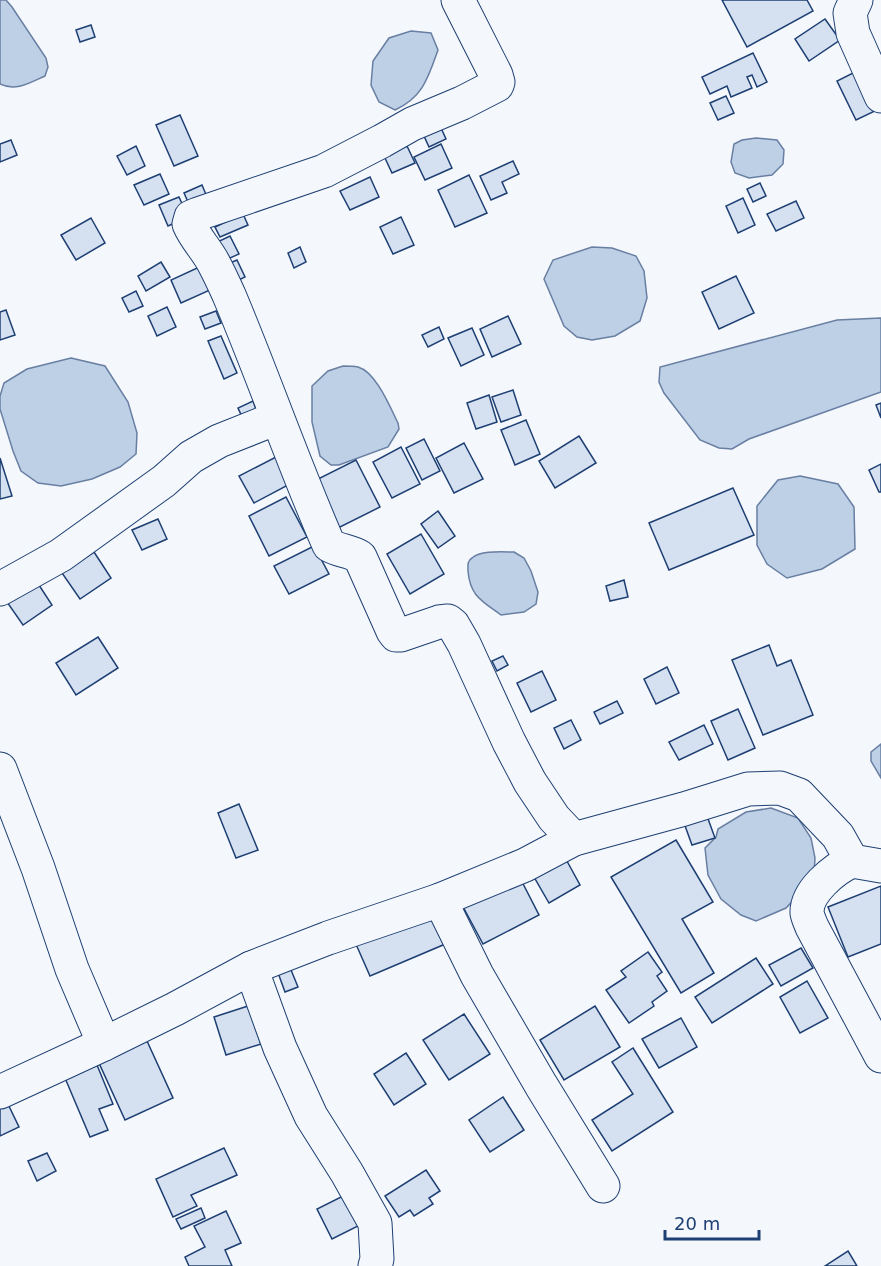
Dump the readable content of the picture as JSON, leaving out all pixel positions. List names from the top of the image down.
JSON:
{
  "scale_bar": "20 m"
}
